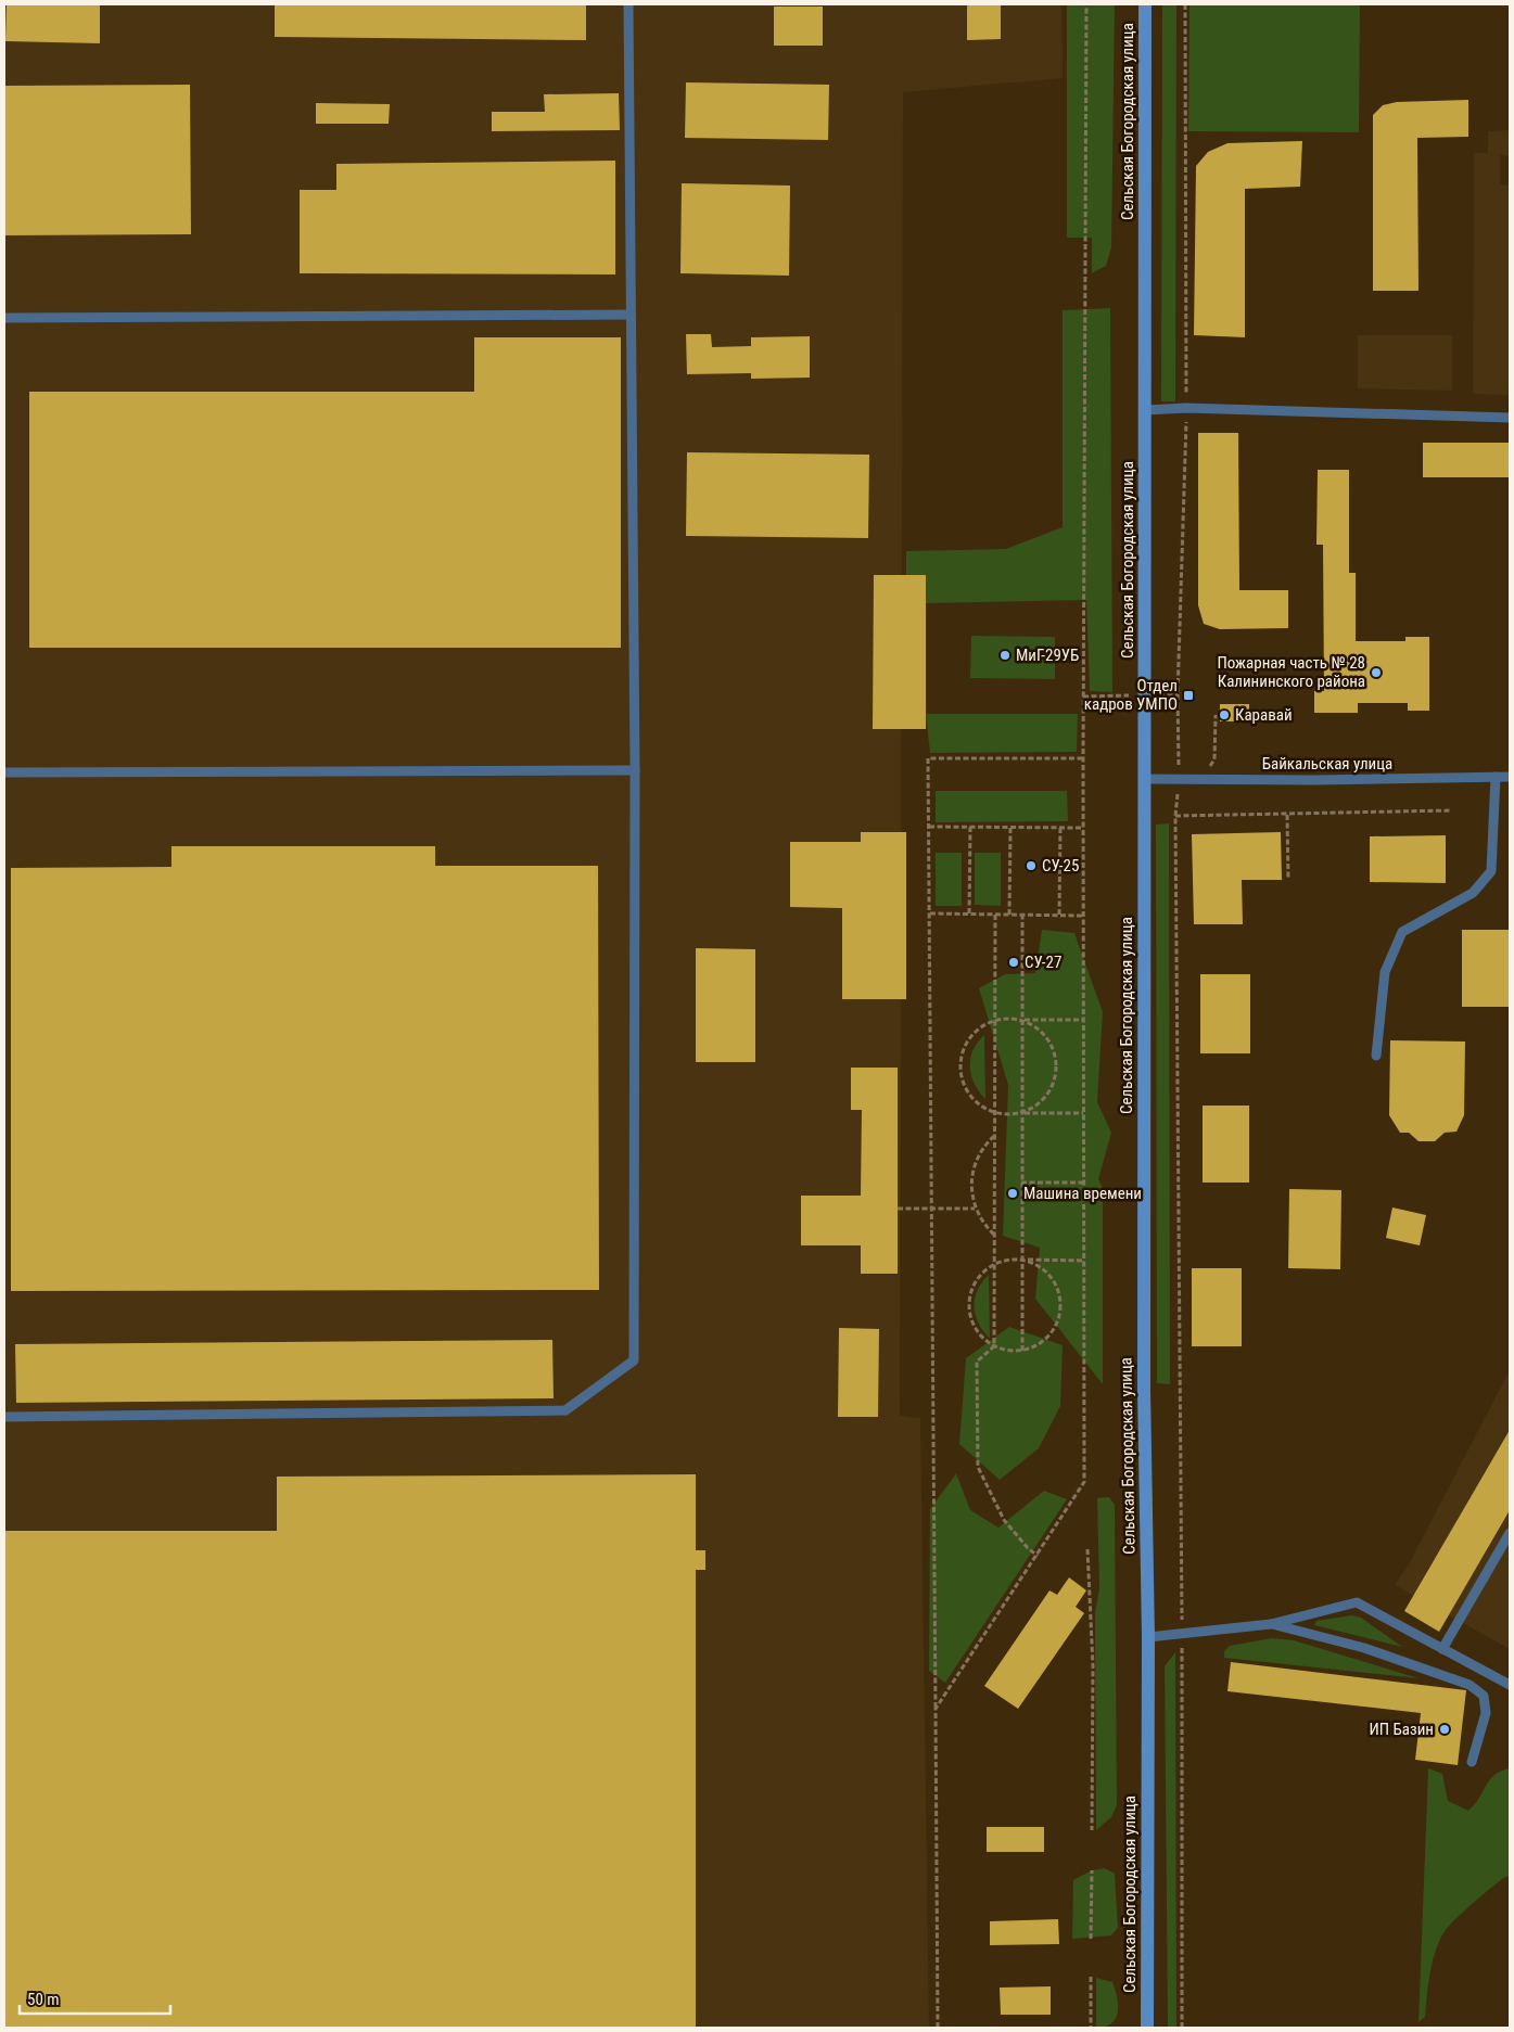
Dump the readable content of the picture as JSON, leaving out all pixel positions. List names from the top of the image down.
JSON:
{
  "streets": {
    "main road": ["Сельская Богородская улица"],
    "lane": ["Байкальская улица"]
  },
  "crossings": [
    ["Сельская Богородская улица", "Байкальская улица"]
  ],
  "places": {
    "other": [
      "МиГ-29УБ",
      "Пожарная часть № 28 Калининского района",
      "Каравай",
      "СУ-25",
      "СУ-27",
      "Машина времени",
      "ИП Базин"
    ],
    "transit": ["Отдел кадров УМПО"]
  },
  "scale_bar": "50 m"
}
